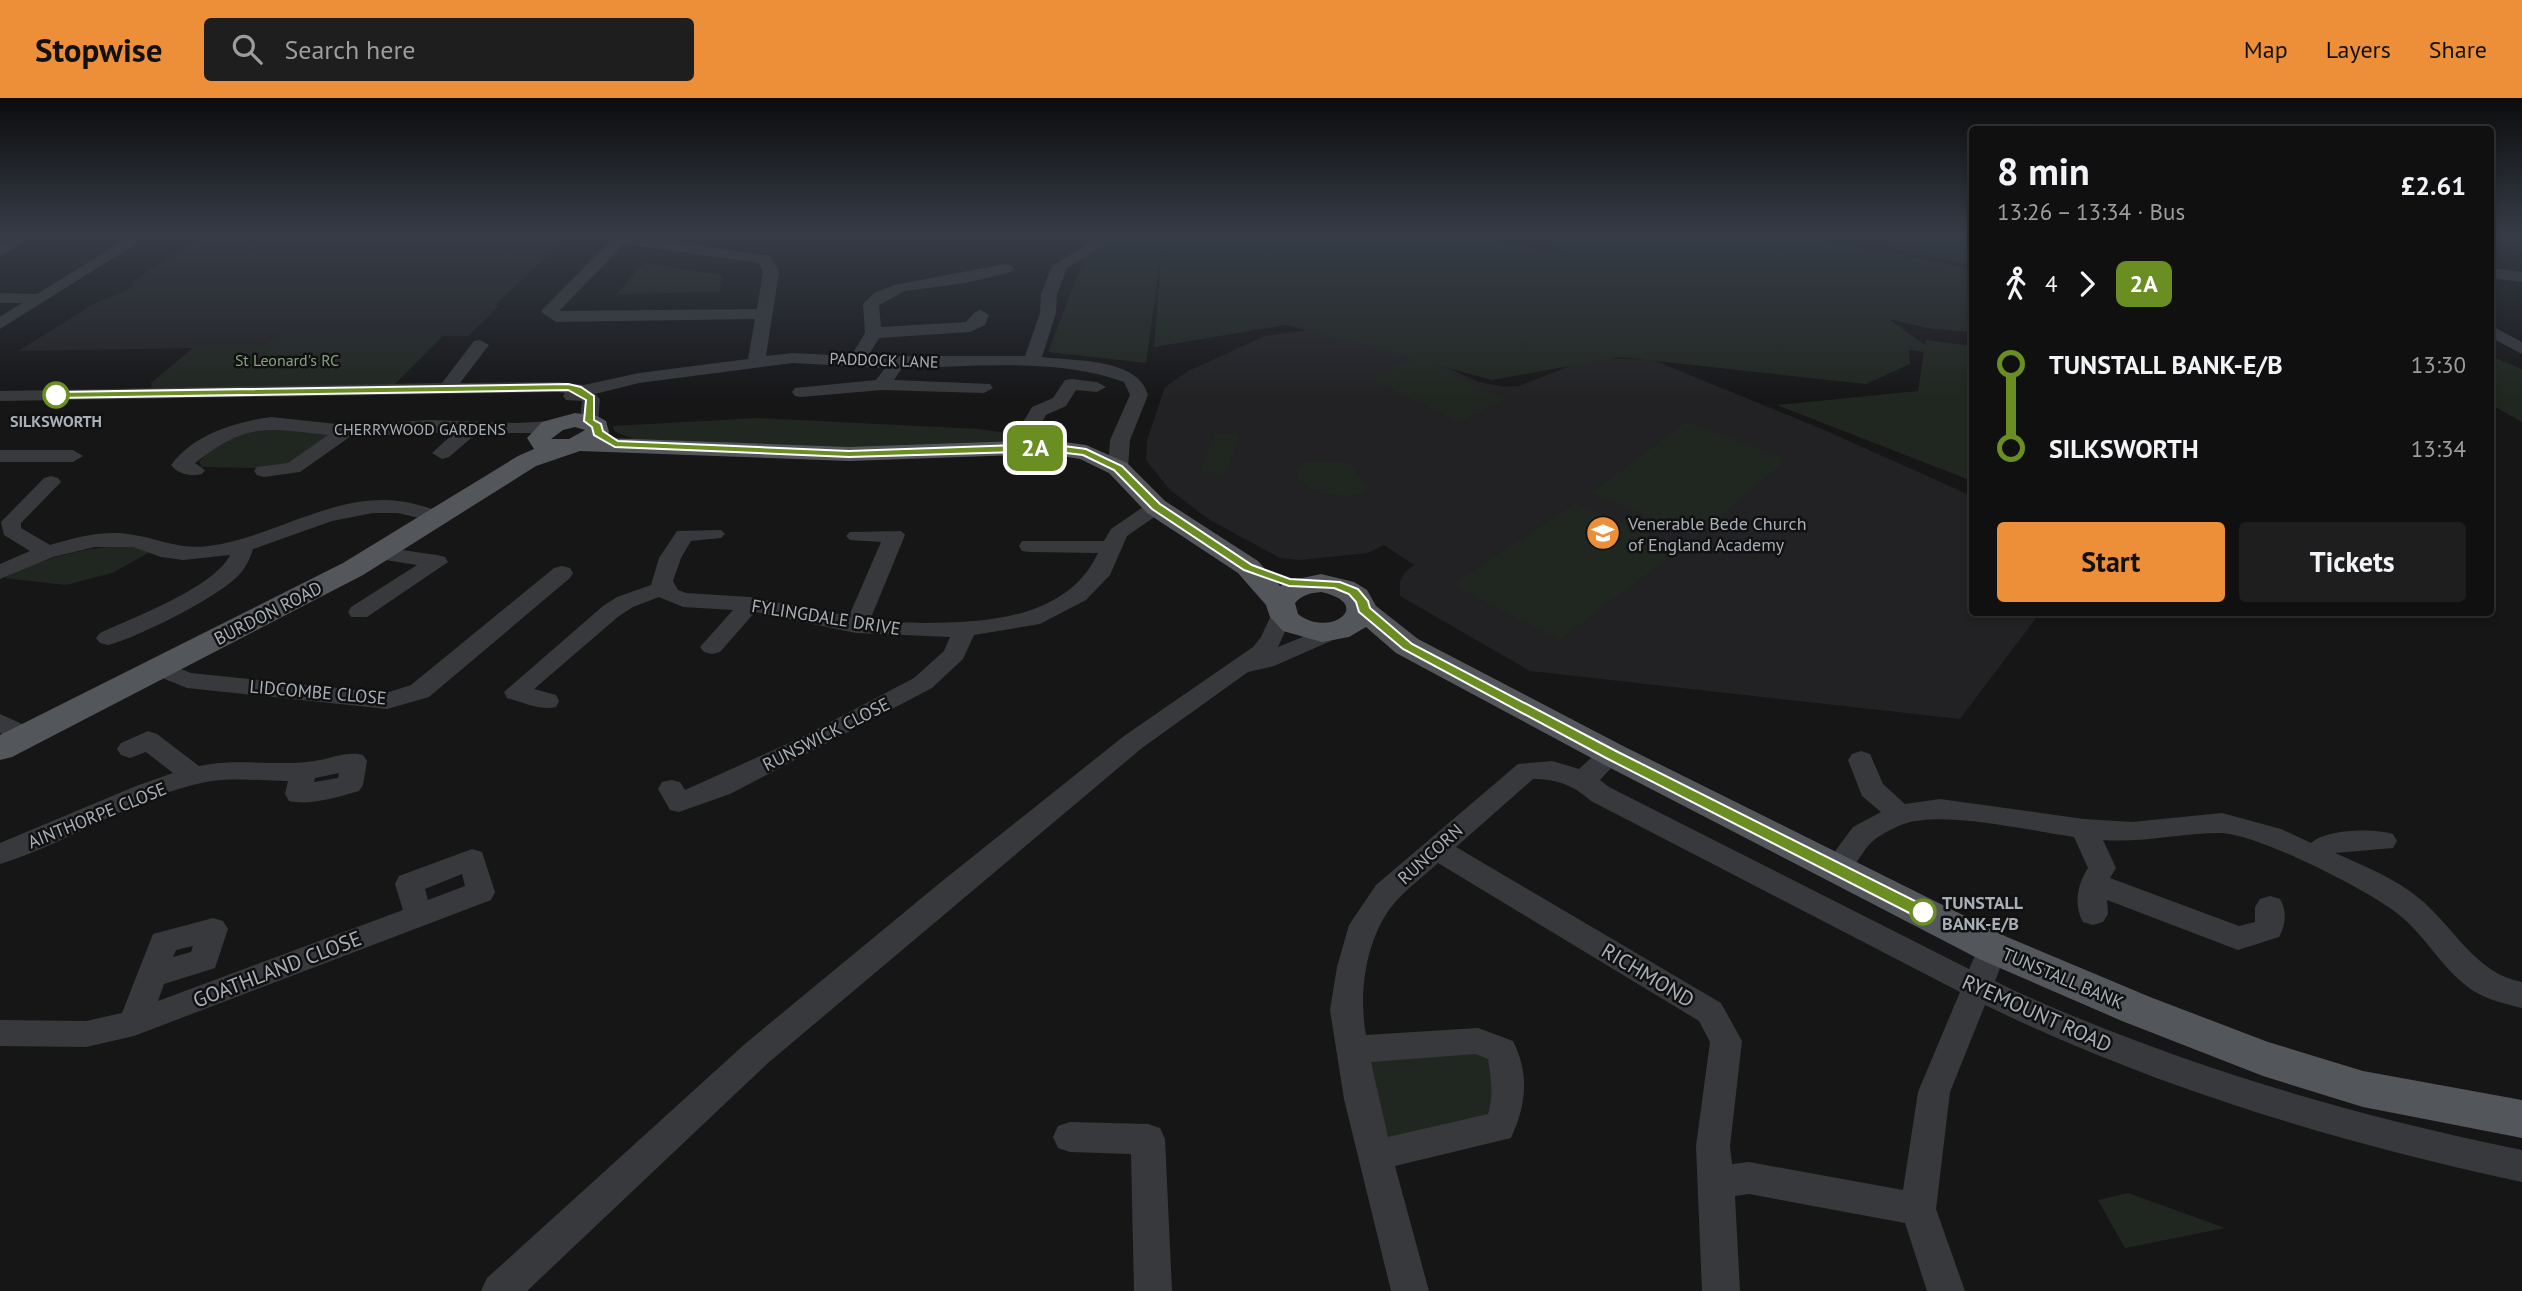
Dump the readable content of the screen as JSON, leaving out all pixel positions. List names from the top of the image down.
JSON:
{
  "streets": {
    "main road": ["BURDON ROAD", "TUNSTALL BANK"],
    "street": [
      "PADDOCK LANE",
      "CHERRYWOOD GARDENS",
      "FYLINGDALE DRIVE",
      "LIDCOMBE CLOSE",
      "RUNSWICK CLOSE",
      "AINTHORPE CLOSE",
      "RUNCORN",
      "GOATHLAND CLOSE",
      "RICHMOND",
      "RYEMOUNT ROAD"
    ]
  },
  "crossings": [
    ["CHERRYWOOD GARDENS", "BURDON ROAD"],
    ["BURDON ROAD", "LIDCOMBE CLOSE"],
    ["FYLINGDALE DRIVE", "RUNSWICK CLOSE"],
    ["RUNCORN", "RICHMOND"],
    ["RUNCORN", "RYEMOUNT ROAD"]
  ],
  "parks": ["St Leonard's RC"],
  "places": {
    "other": ["SILKSWORTH", "TUNSTALL BANK-E/B"],
    "school or university": ["Venerable Bede Church of England Academy"]
  },
  "lines": ["bus line 2A"],
  "page": {
    "header": "Stopwise",
    "search": "Search here",
    "nav": ["Map", "Layers", "Share"],
    "on_map": "2A",
    "heading": ["8 min", "13:26 – 13:34 · Bus", "£2.61"],
    "legs": ["4", "2A"],
    "list": [
      {
        "name": "TUNSTALL BANK-E/B",
        "value": "13:30"
      },
      {
        "name": "SILKSWORTH",
        "value": "13:34"
      }
    ],
    "buttons": ["Start", "Tickets"]
  }
}
